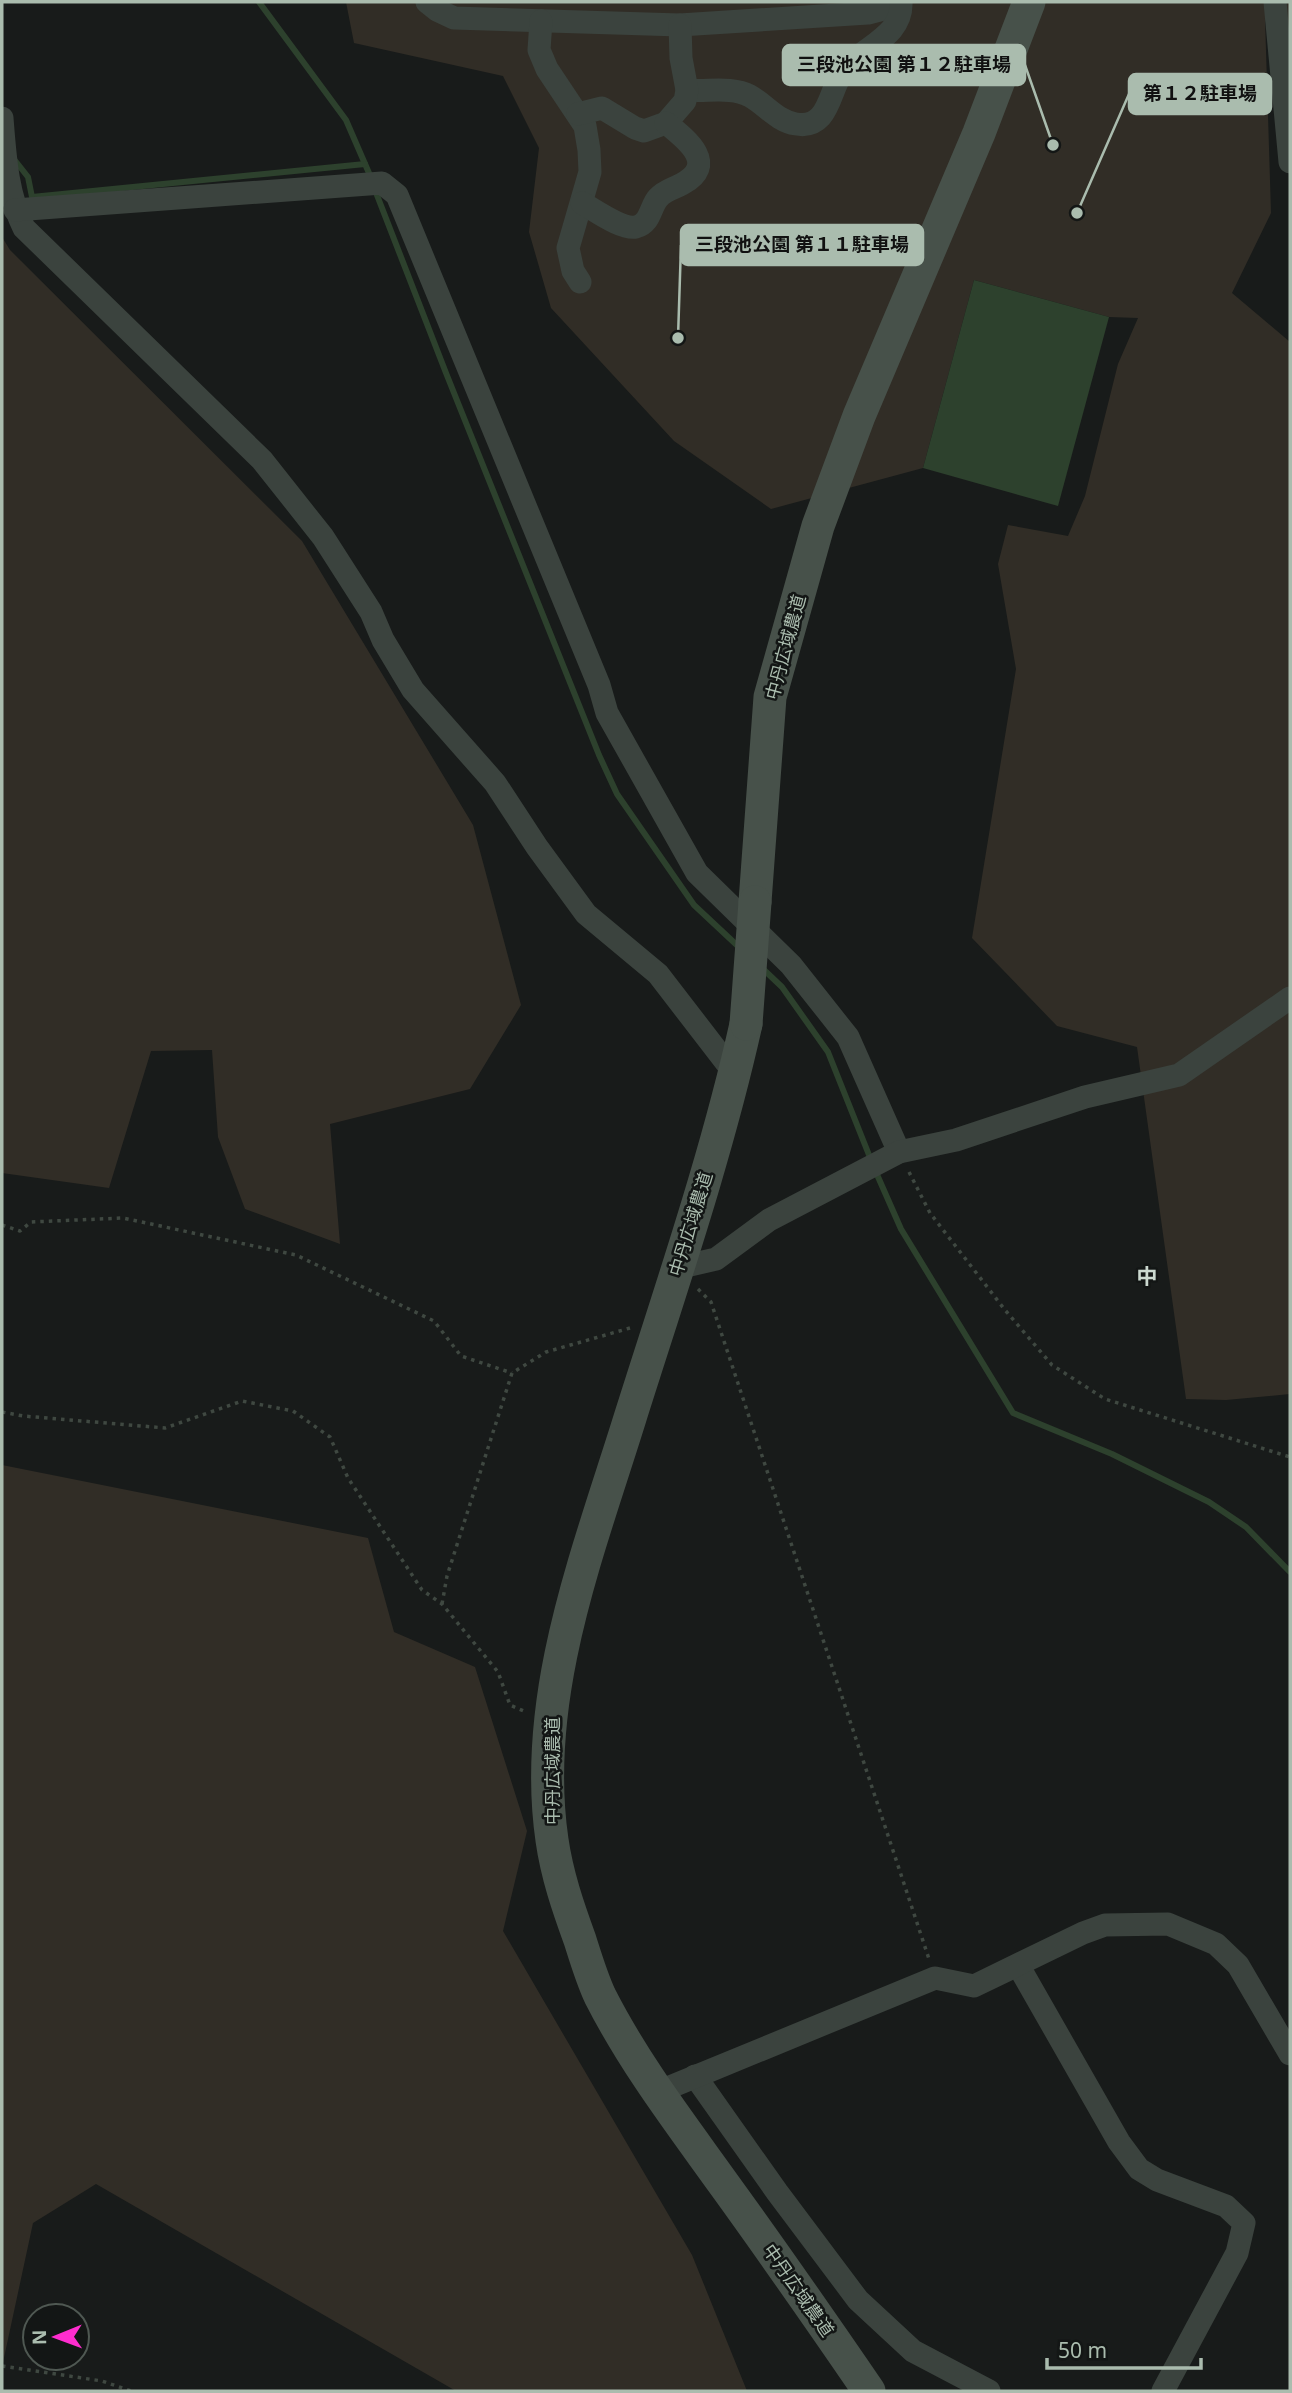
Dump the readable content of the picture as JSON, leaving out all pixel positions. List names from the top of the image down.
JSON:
{
  "streets": {
    "street": ["中丹広域農道"]
  },
  "districts": ["中"],
  "places": ["三段池公園 第１２駐車場", "第１２駐車場", "三段池公園 第１１駐車場"],
  "scale_bar": "50 m",
  "north": "left"
}
